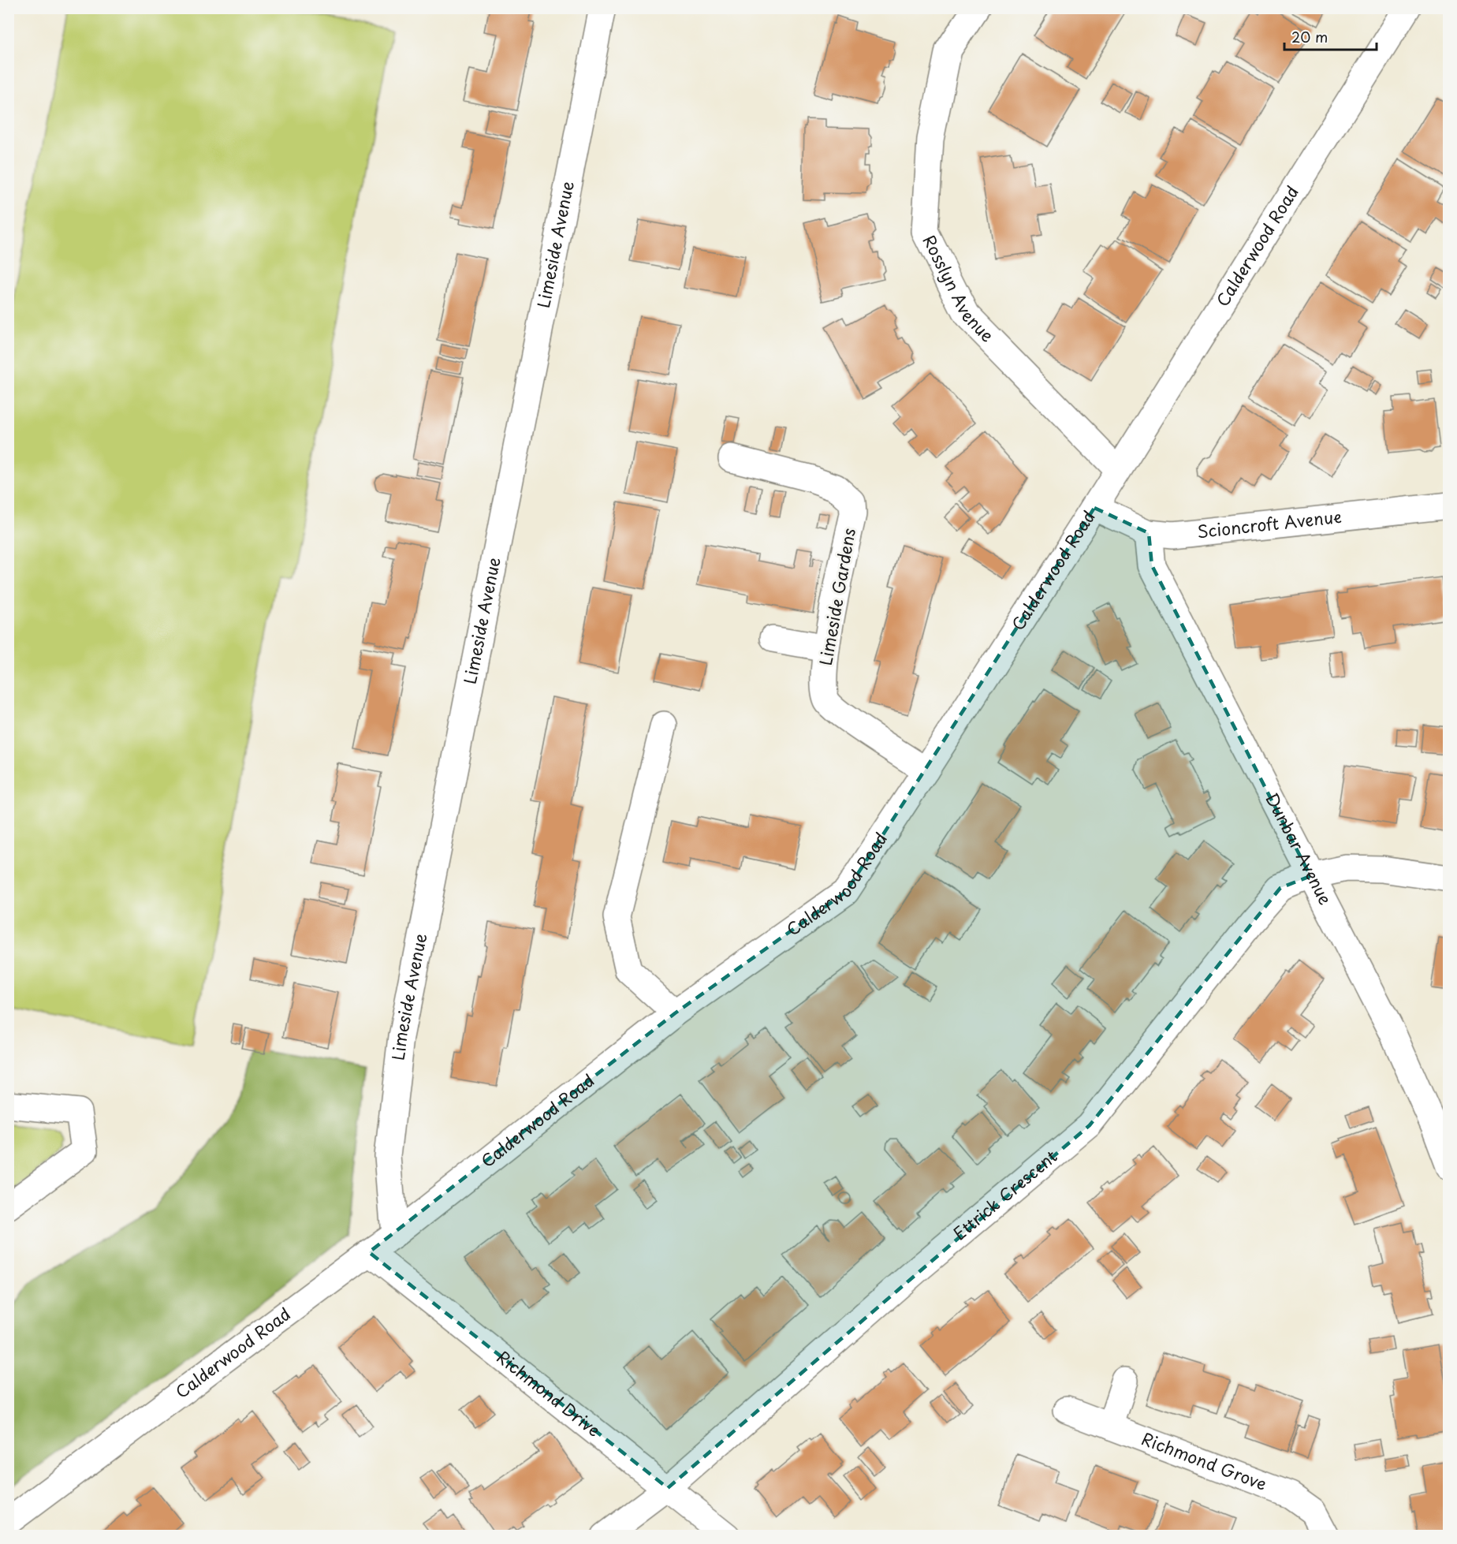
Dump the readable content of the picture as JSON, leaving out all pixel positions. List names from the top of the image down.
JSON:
{
  "streets": {
    "street": [
      "Limeside Avenue",
      "Calderwood Road",
      "Rosslyn Avenue",
      "Scioncroft Avenue",
      "Limeside Gardens",
      "Dunbar Avenue",
      "Ettrick Crescent",
      "Richmond Drive",
      "Richmond Grove"
    ]
  },
  "crossings": [
    ["Limeside Avenue", "Calderwood Road"],
    ["Calderwood Road", "Rosslyn Avenue"],
    ["Calderwood Road", "Scioncroft Avenue"],
    ["Calderwood Road", "Limeside Gardens"],
    ["Calderwood Road", "Richmond Drive"],
    ["Scioncroft Avenue", "Dunbar Avenue"],
    ["Dunbar Avenue", "Ettrick Crescent"],
    ["Ettrick Crescent", "Richmond Drive"]
  ],
  "scale_bar": "20 m"
}
